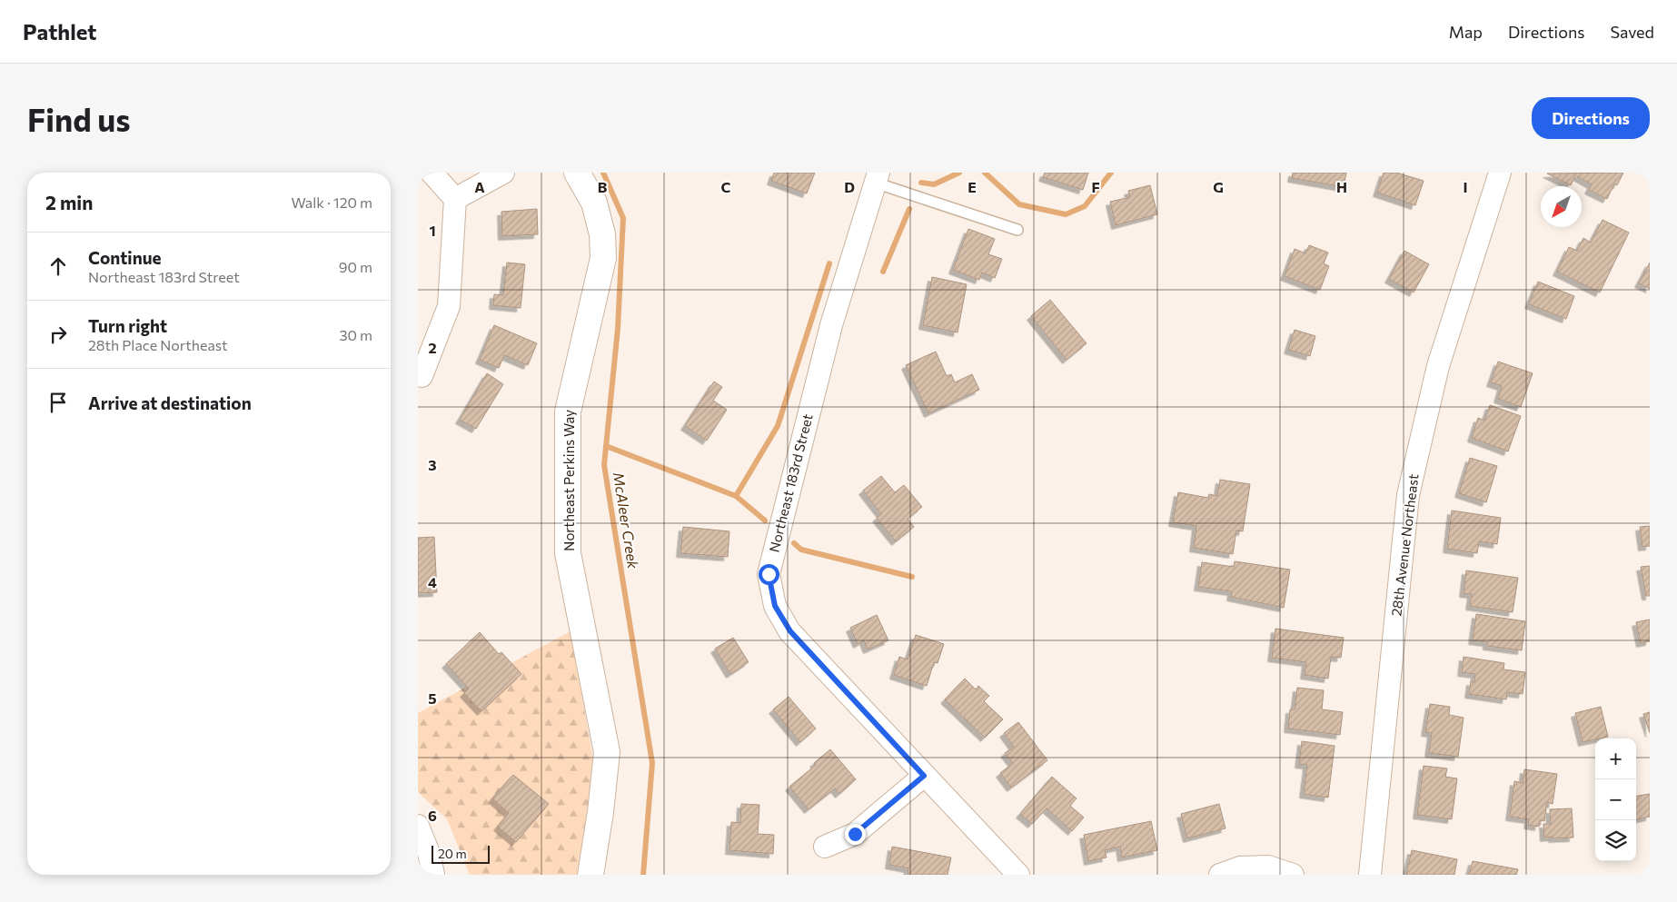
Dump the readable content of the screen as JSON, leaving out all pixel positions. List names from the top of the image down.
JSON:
{
  "streets": {
    "street": ["Northeast Perkins Way", "Northeast 183rd Street", "28th Avenue Northeast"]
  },
  "water": ["McAleer Creek"],
  "scale_bar": "20 m",
  "north": "bottom left",
  "page": {
    "header": "Pathlet",
    "nav": ["Map", "Directions", "Saved"],
    "buttons": "Directions",
    "title": "Find us",
    "heading": ["2 min", "Walk · 120 m"],
    "list": [
      ["Continue", "Northeast 183rd Street", "90 m"],
      ["Turn right", "28th Place Northeast", "30 m"],
      "Arrive at destination"
    ],
    "map_buttons": ["+", "−"],
    "scale": "20 m"
  },
  "grid": {
    "columns": [
      "A",
      "B",
      "C",
      "D",
      "E",
      "F",
      "G",
      "H",
      "I"
    ],
    "rows": [
      "1",
      "2",
      "3",
      "4",
      "5",
      "6"
    ]
  }
}
